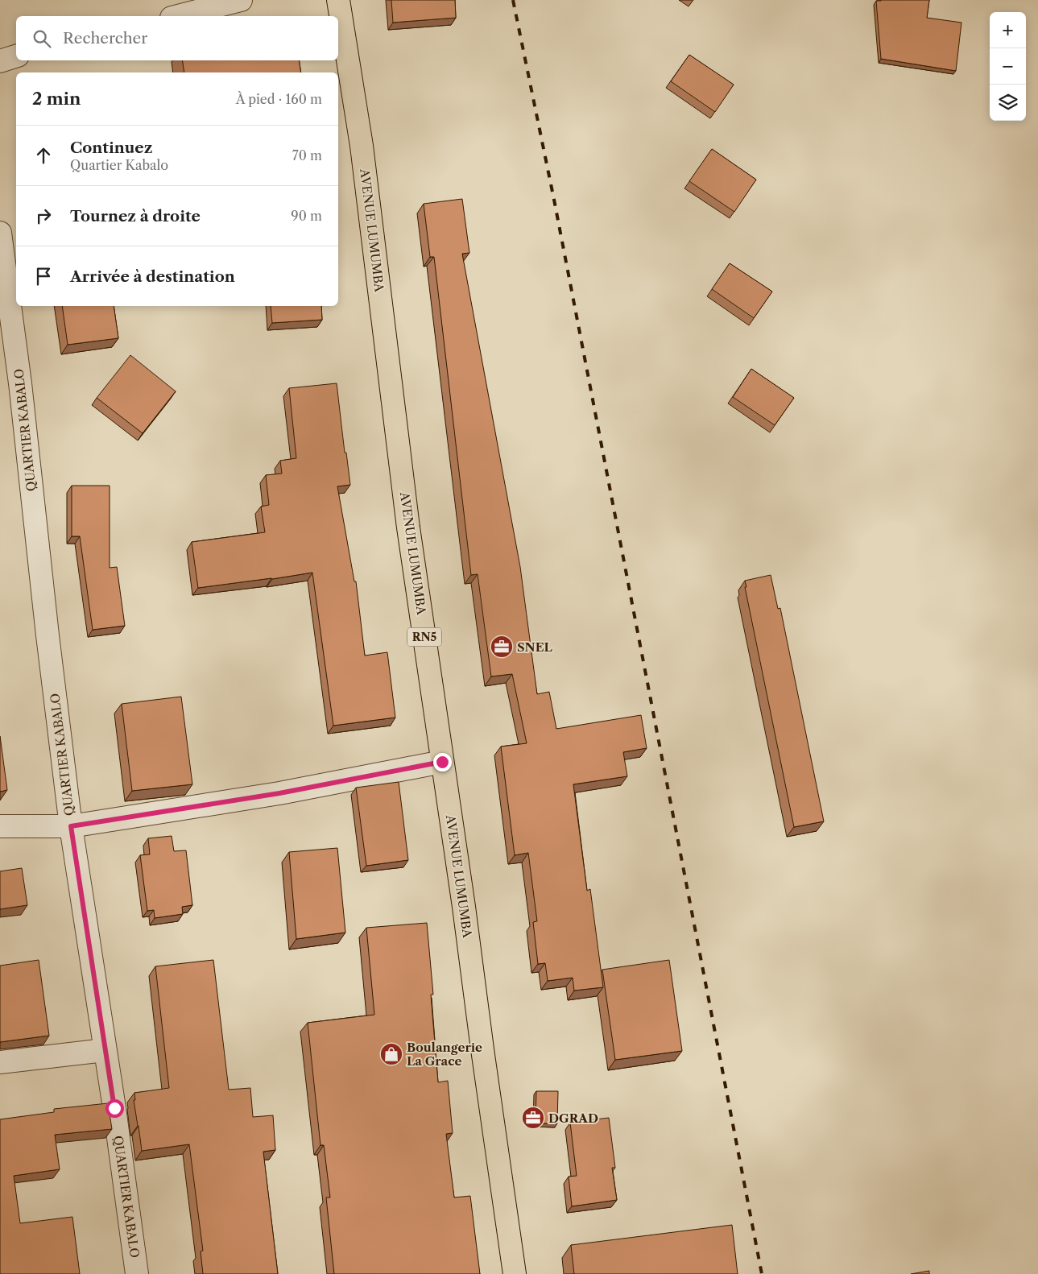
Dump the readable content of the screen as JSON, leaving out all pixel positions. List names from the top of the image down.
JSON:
{
  "streets": {
    "highway": ["AVENUE LUMUMBA", "RN5"],
    "street": ["QUARTIER KABALO"]
  },
  "places": {
    "office": ["SNEL", "DGRAD"],
    "shop": ["Boulangerie La Grace"]
  },
  "page": {
    "map_buttons": ["+", "−"],
    "search": "Rechercher",
    "heading": ["2 min", "À pied · 160 m"],
    "list": [
      ["Continuez", "Quartier Kabalo", "70 m"],
      ["Tournez à droite", "90 m"],
      "Arrivée à destination"
    ]
  }
}
